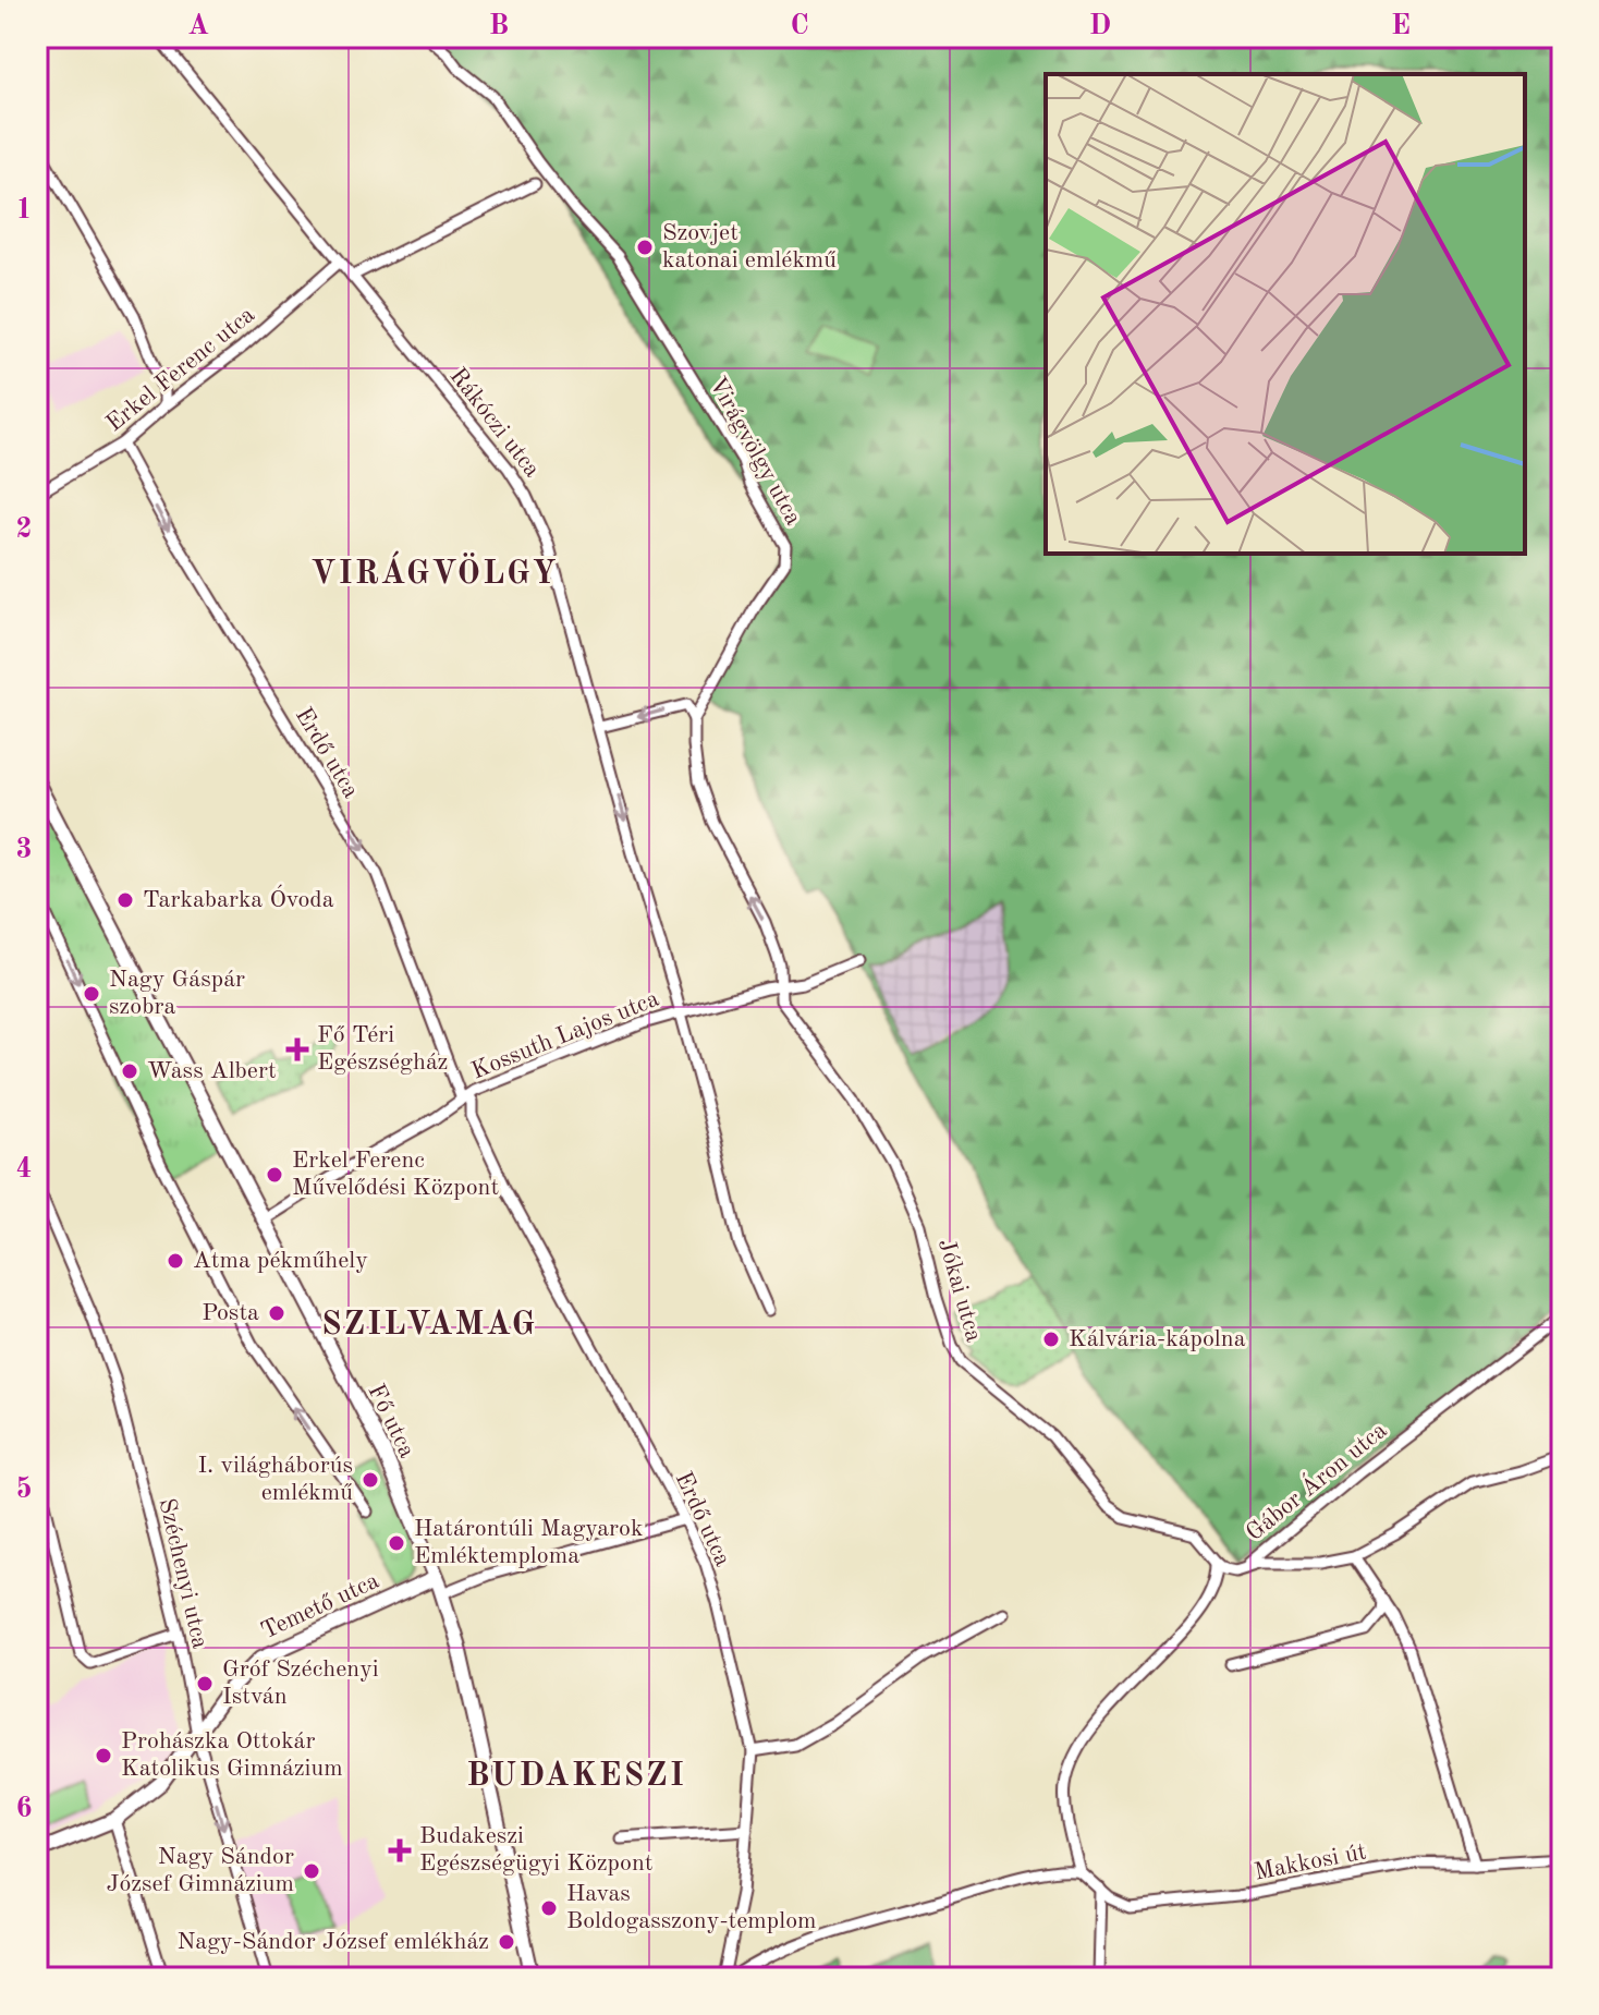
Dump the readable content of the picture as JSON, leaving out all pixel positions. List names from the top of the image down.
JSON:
{
  "streets": {
    "main road": ["Fő utca", "Temető utca"],
    "street": [
      "Erkel Ferenc utca",
      "Rákóczi utca",
      "Virágvölgy utca",
      "Erdő utca",
      "Kossuth Lajos utca",
      "Jókai utca",
      "Gábor Áron utca",
      "Széchenyi utca",
      "Makkosi út"
    ]
  },
  "crossings": [
    ["Erkel Ferenc utca", "Rákóczi utca"],
    ["Erkel Ferenc utca", "Erdő utca"],
    ["Rákóczi utca", "Kossuth Lajos utca"],
    ["Erdő utca", "Kossuth Lajos utca"],
    ["Kossuth Lajos utca", "Jókai utca"],
    ["Kossuth Lajos utca", "Fő utca"],
    ["Jókai utca", "Gábor Áron utca"],
    ["Fő utca", "Temető utca"],
    ["Széchenyi utca", "Temető utca"]
  ],
  "one_way": ["Erdő utca"],
  "districts": ["VIRÁGVÖLGY", "SZILVAMAG", "BUDAKESZI"],
  "places": {
    "other": [
      "Szovjet katonai emlékmű",
      "Tarkabarka Óvoda",
      "Nagy Gáspár szobra",
      "Wass Albert",
      "Erkel Ferenc Művelődési Központ",
      "Atma pékműhely",
      "Posta",
      "Kálvária-kápolna",
      "I. világháborús emlékmű",
      "Határontúli Magyarok Emléktemploma",
      "Gróf Széchenyi István",
      "Prohászka Ottokár Katolikus Gimnázium",
      "Nagy Sándor József Gimnázium",
      "Havas Boldogasszony-templom",
      "Nagy-Sándor József emlékház"
    ],
    "health": ["Fő Téri Egészségház", "Budakeszi Egészségügyi Központ"]
  },
  "grid": {
    "columns": [
      "A",
      "B",
      "C",
      "D",
      "E"
    ],
    "rows": [
      "1",
      "2",
      "3",
      "4",
      "5",
      "6"
    ]
  }
}
